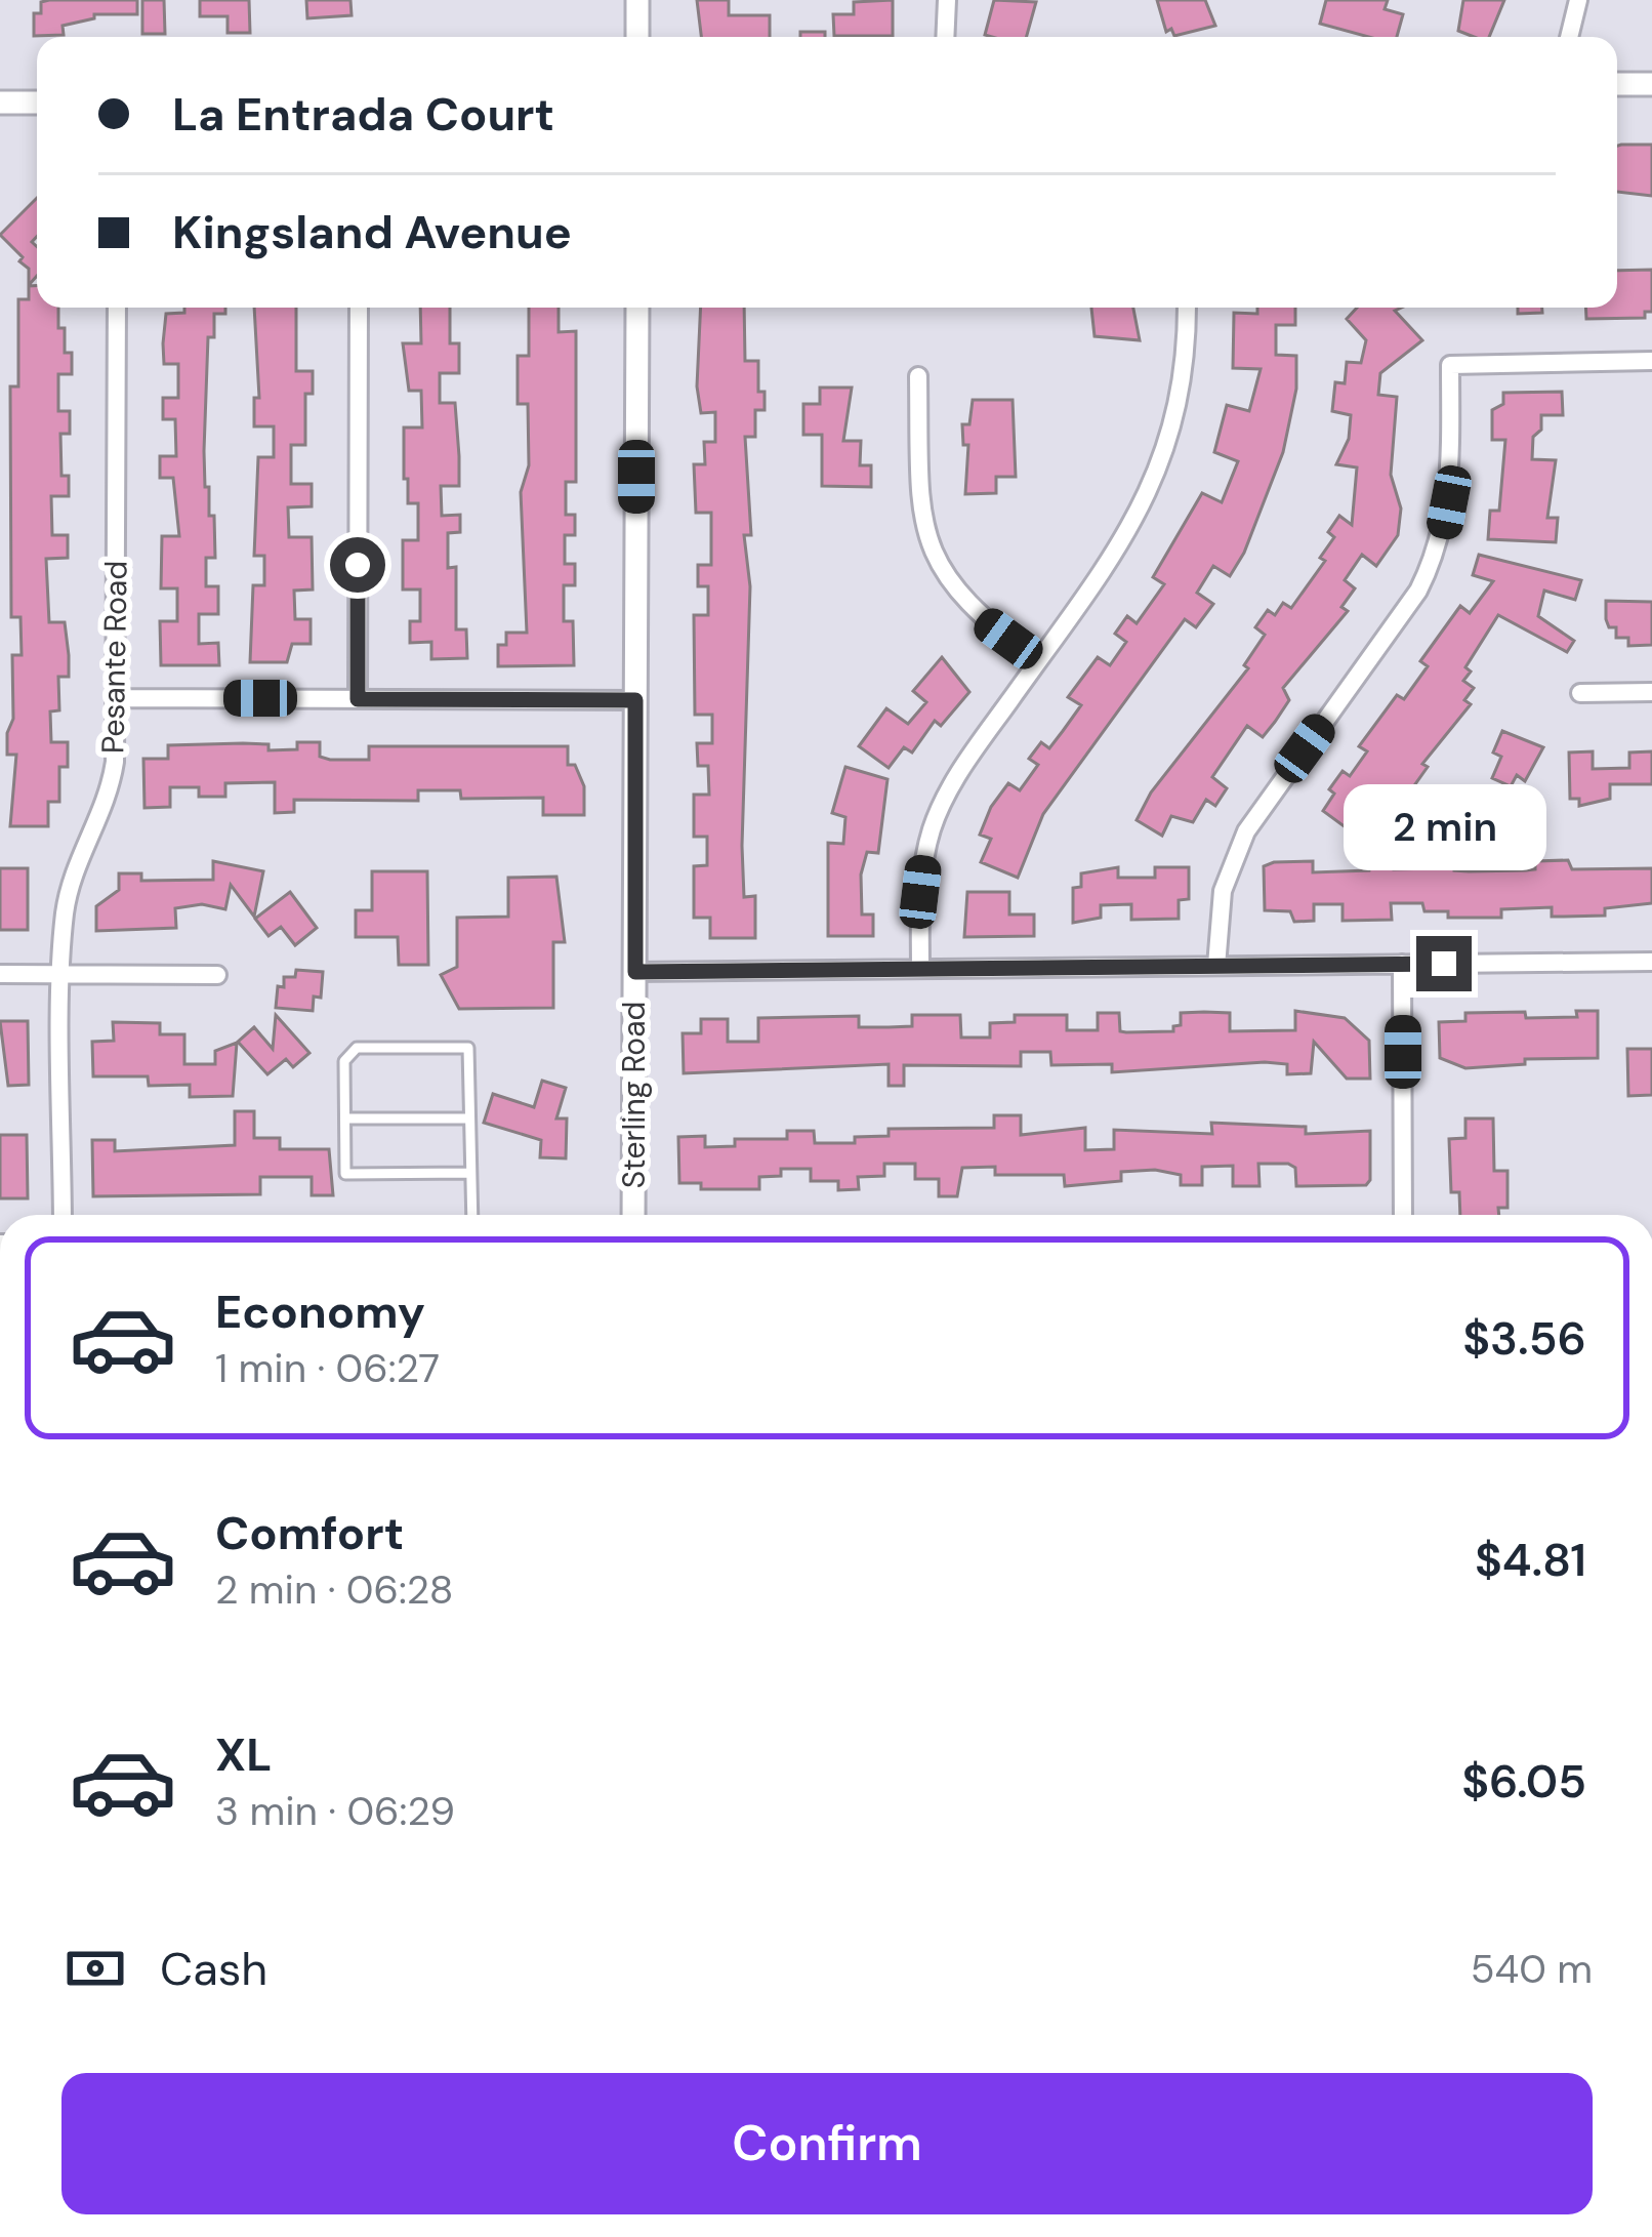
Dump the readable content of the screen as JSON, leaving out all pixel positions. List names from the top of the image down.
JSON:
{
  "streets": {
    "street": ["Pesante Road", "Sterling Road"]
  },
  "page": {
    "banner": ["La Entrada Court", "Kingsland Avenue"],
    "bubble": "2 min",
    "list": [
      {
        "name": "Economy",
        "note": "1 min · 06:27",
        "value": "$3.56"
      },
      {
        "name": "Comfort",
        "note": "2 min · 06:28",
        "value": "$4.81"
      },
      {
        "name": "XL",
        "note": "3 min · 06:29",
        "value": "$6.05"
      }
    ],
    "pay": ["Cash", "540 m"],
    "buttons": "Confirm"
  }
}
